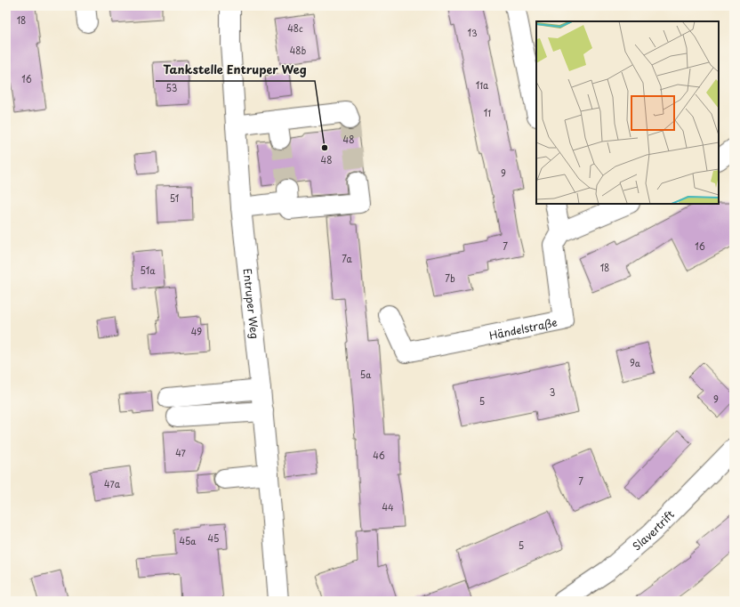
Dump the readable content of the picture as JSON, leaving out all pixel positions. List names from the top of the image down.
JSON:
{
  "streets": {
    "street": ["Entruper Weg", "Händelstraße", "Slavertrift"]
  },
  "places": ["Tankstelle Entruper Weg"],
  "house_numbers": [
    "18",
    "48c",
    "13",
    "48b",
    "16",
    "11a",
    "53",
    "11",
    "48",
    "48",
    "9",
    "51",
    "7",
    "16",
    "7a",
    "18",
    "51a",
    "7b",
    "49",
    "9a",
    "5a",
    "3",
    "9",
    "5",
    "47",
    "46",
    "7",
    "47a",
    "44",
    "45",
    "45a",
    "5"
  ]
}
